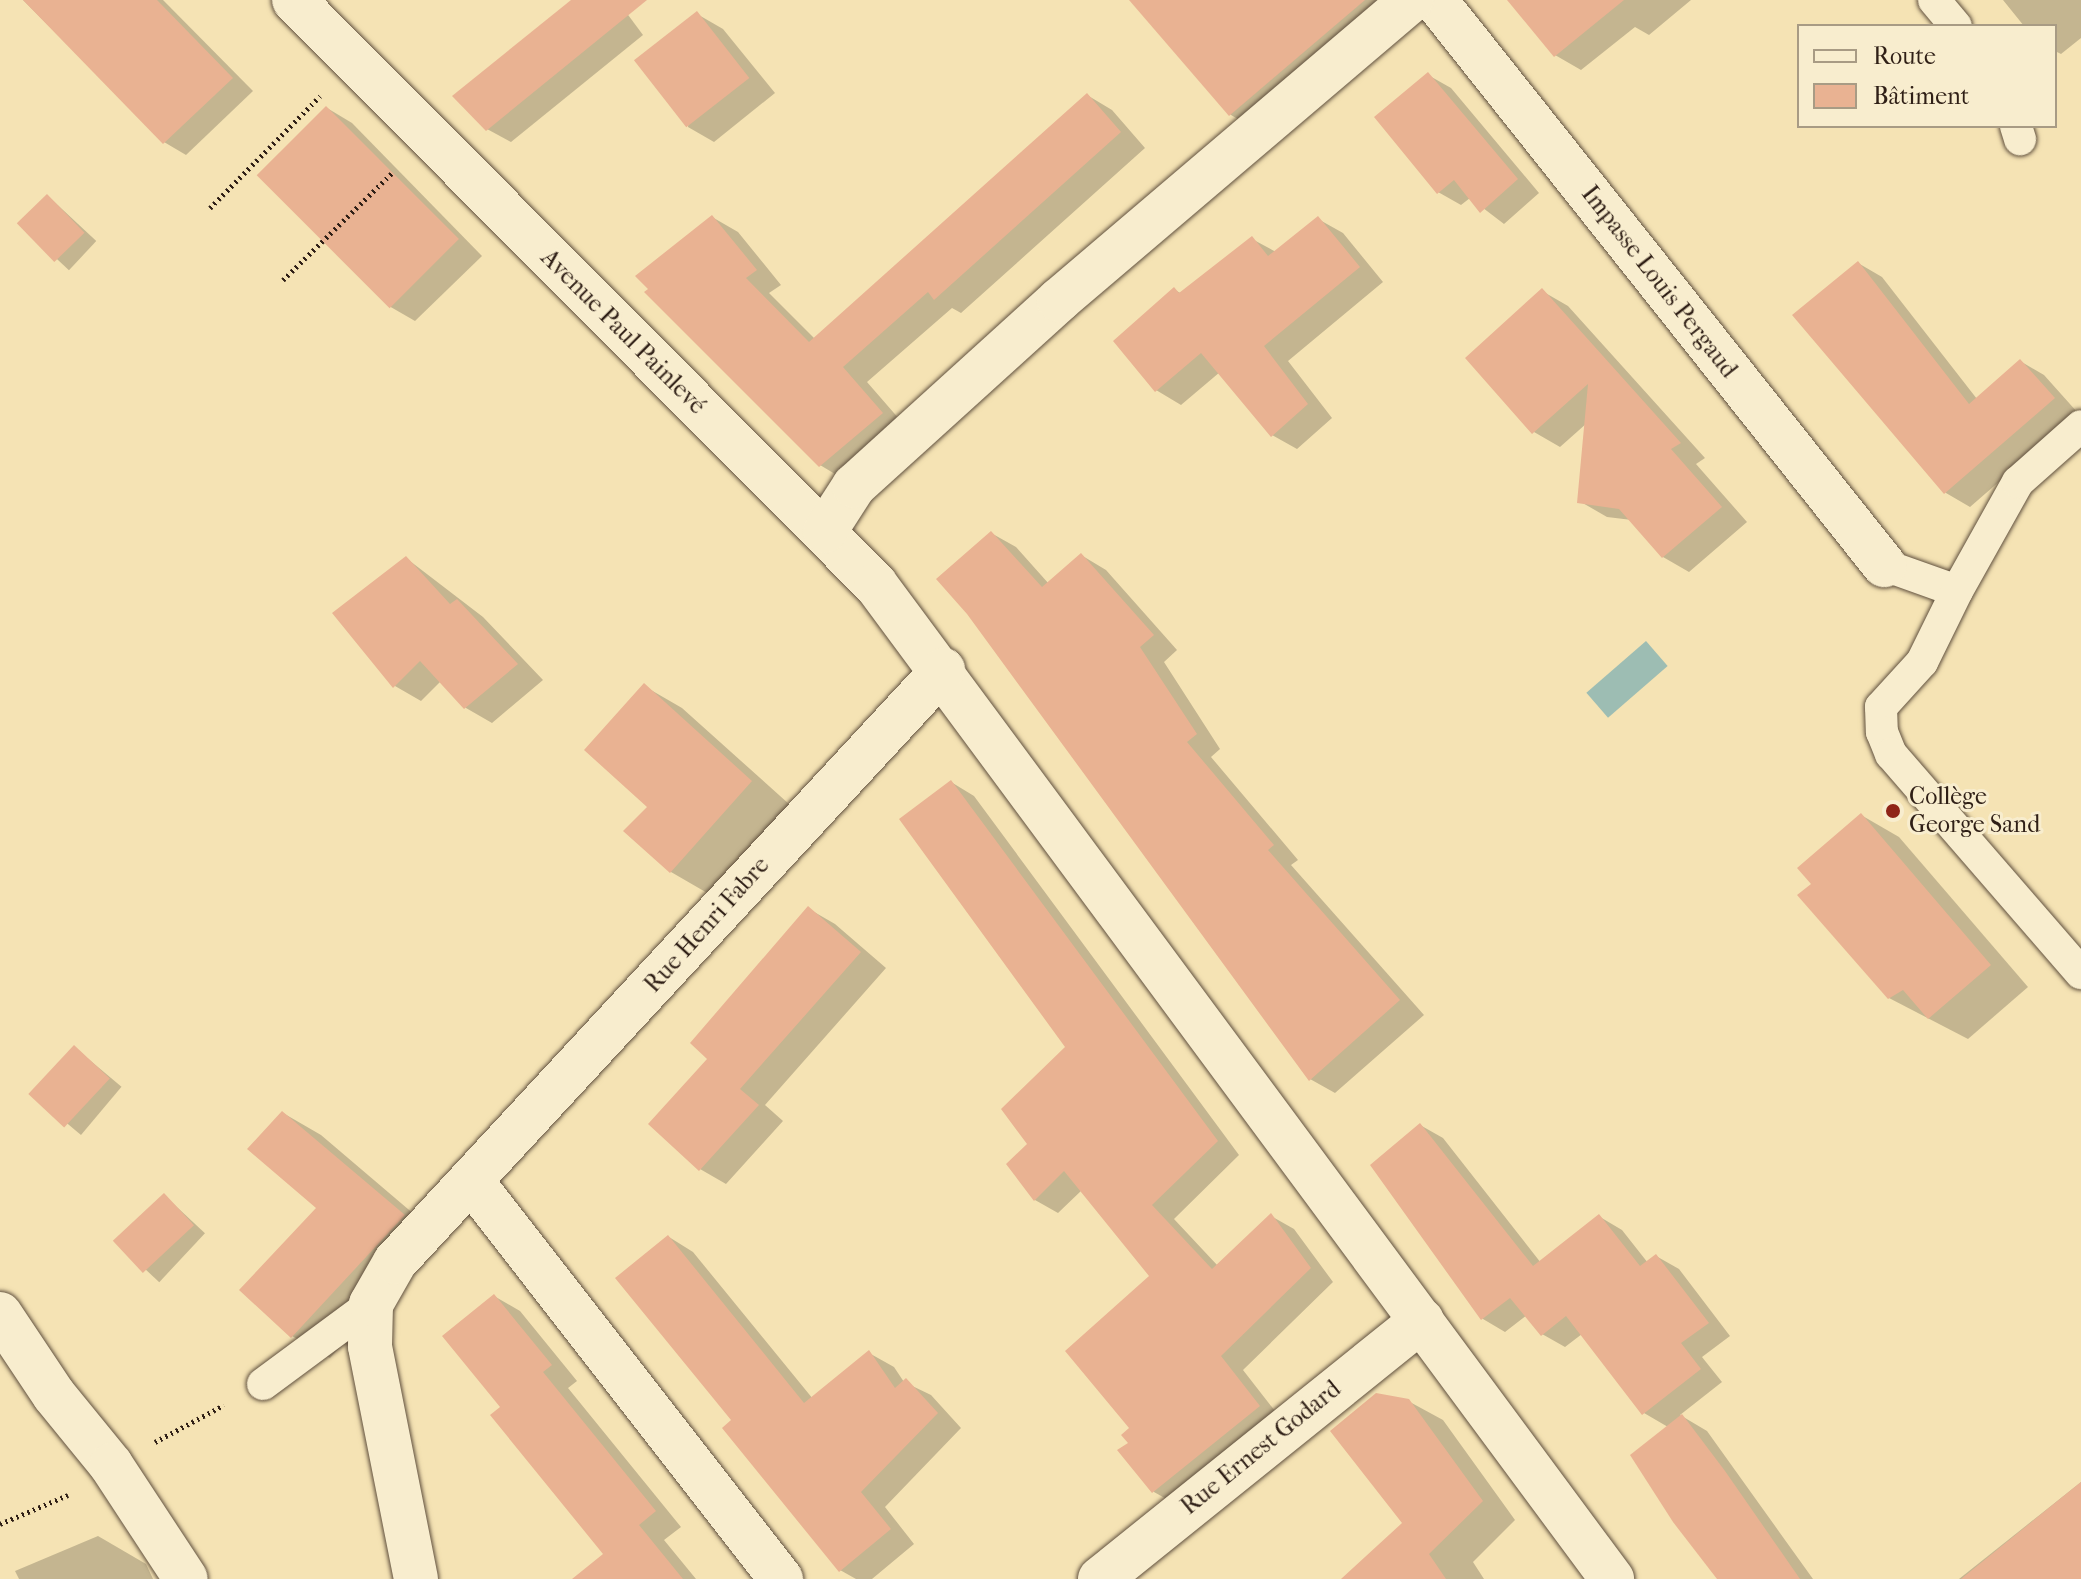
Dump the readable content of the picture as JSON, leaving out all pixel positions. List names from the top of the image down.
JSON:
{
  "streets": {
    "street": [
      "Impasse Louis Pergaud",
      "Avenue Paul Painlevé",
      "Rue Henri Fabre",
      "Rue Ernest Godard"
    ]
  },
  "crossings": [
    ["Avenue Paul Painlevé", "Rue Henri Fabre"],
    ["Avenue Paul Painlevé", "Rue Ernest Godard"]
  ],
  "places": ["Collège George Sand"],
  "legend": ["Route", "Bâtiment"]
}
